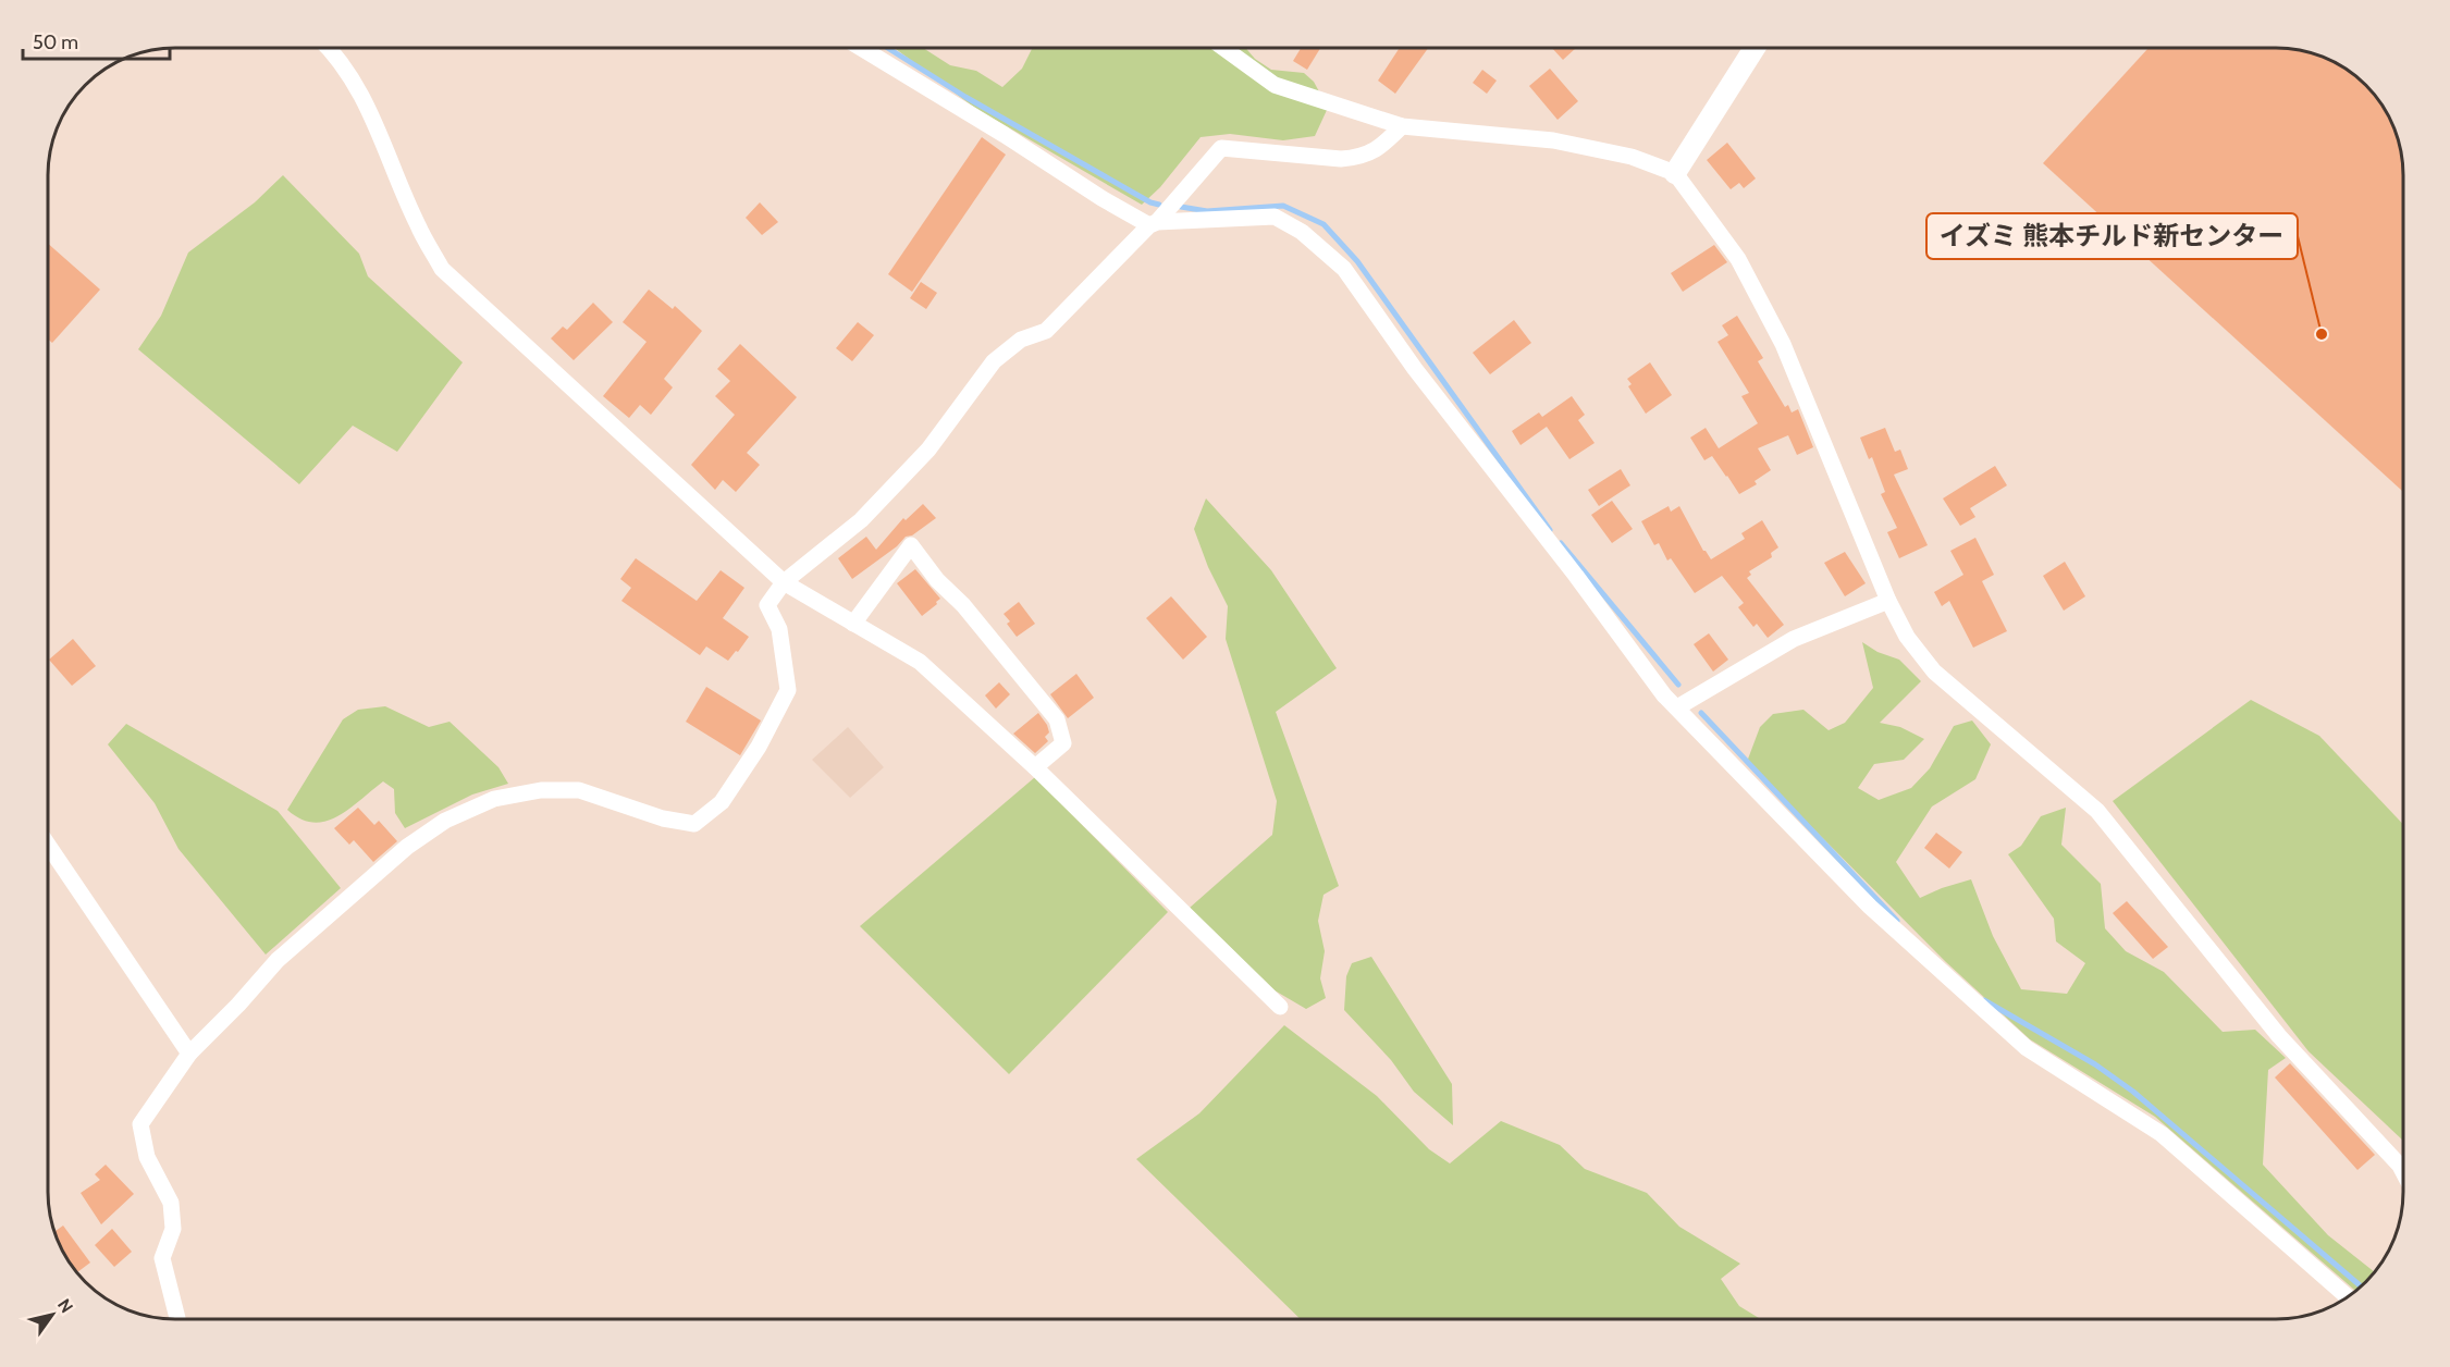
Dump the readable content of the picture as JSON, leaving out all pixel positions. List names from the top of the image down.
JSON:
{
  "places": ["イズミ 熊本チルド新センター"],
  "scale_bar": "50 m",
  "north": "top right"
}
